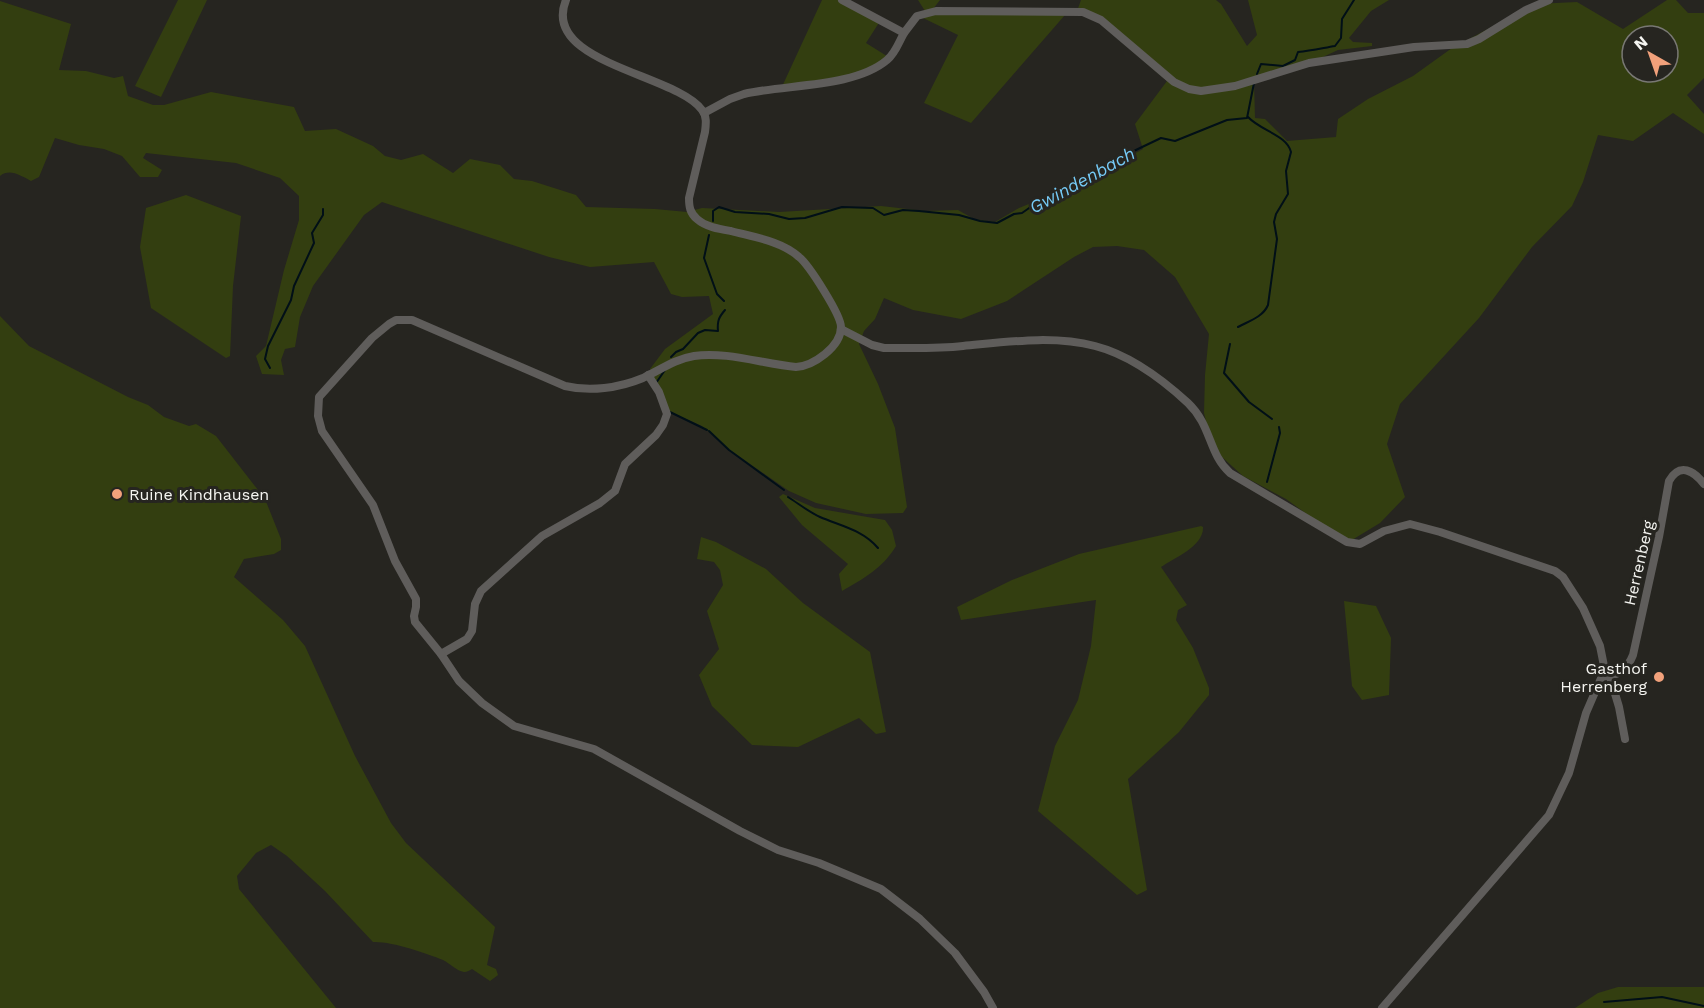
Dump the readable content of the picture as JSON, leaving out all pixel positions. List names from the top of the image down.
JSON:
{
  "streets": {
    "street": ["Herrenberg"]
  },
  "water": ["Gwindenbach"],
  "places": ["Ruine Kindhausen", "Gasthof Herrenberg"],
  "north": "top left"
}
